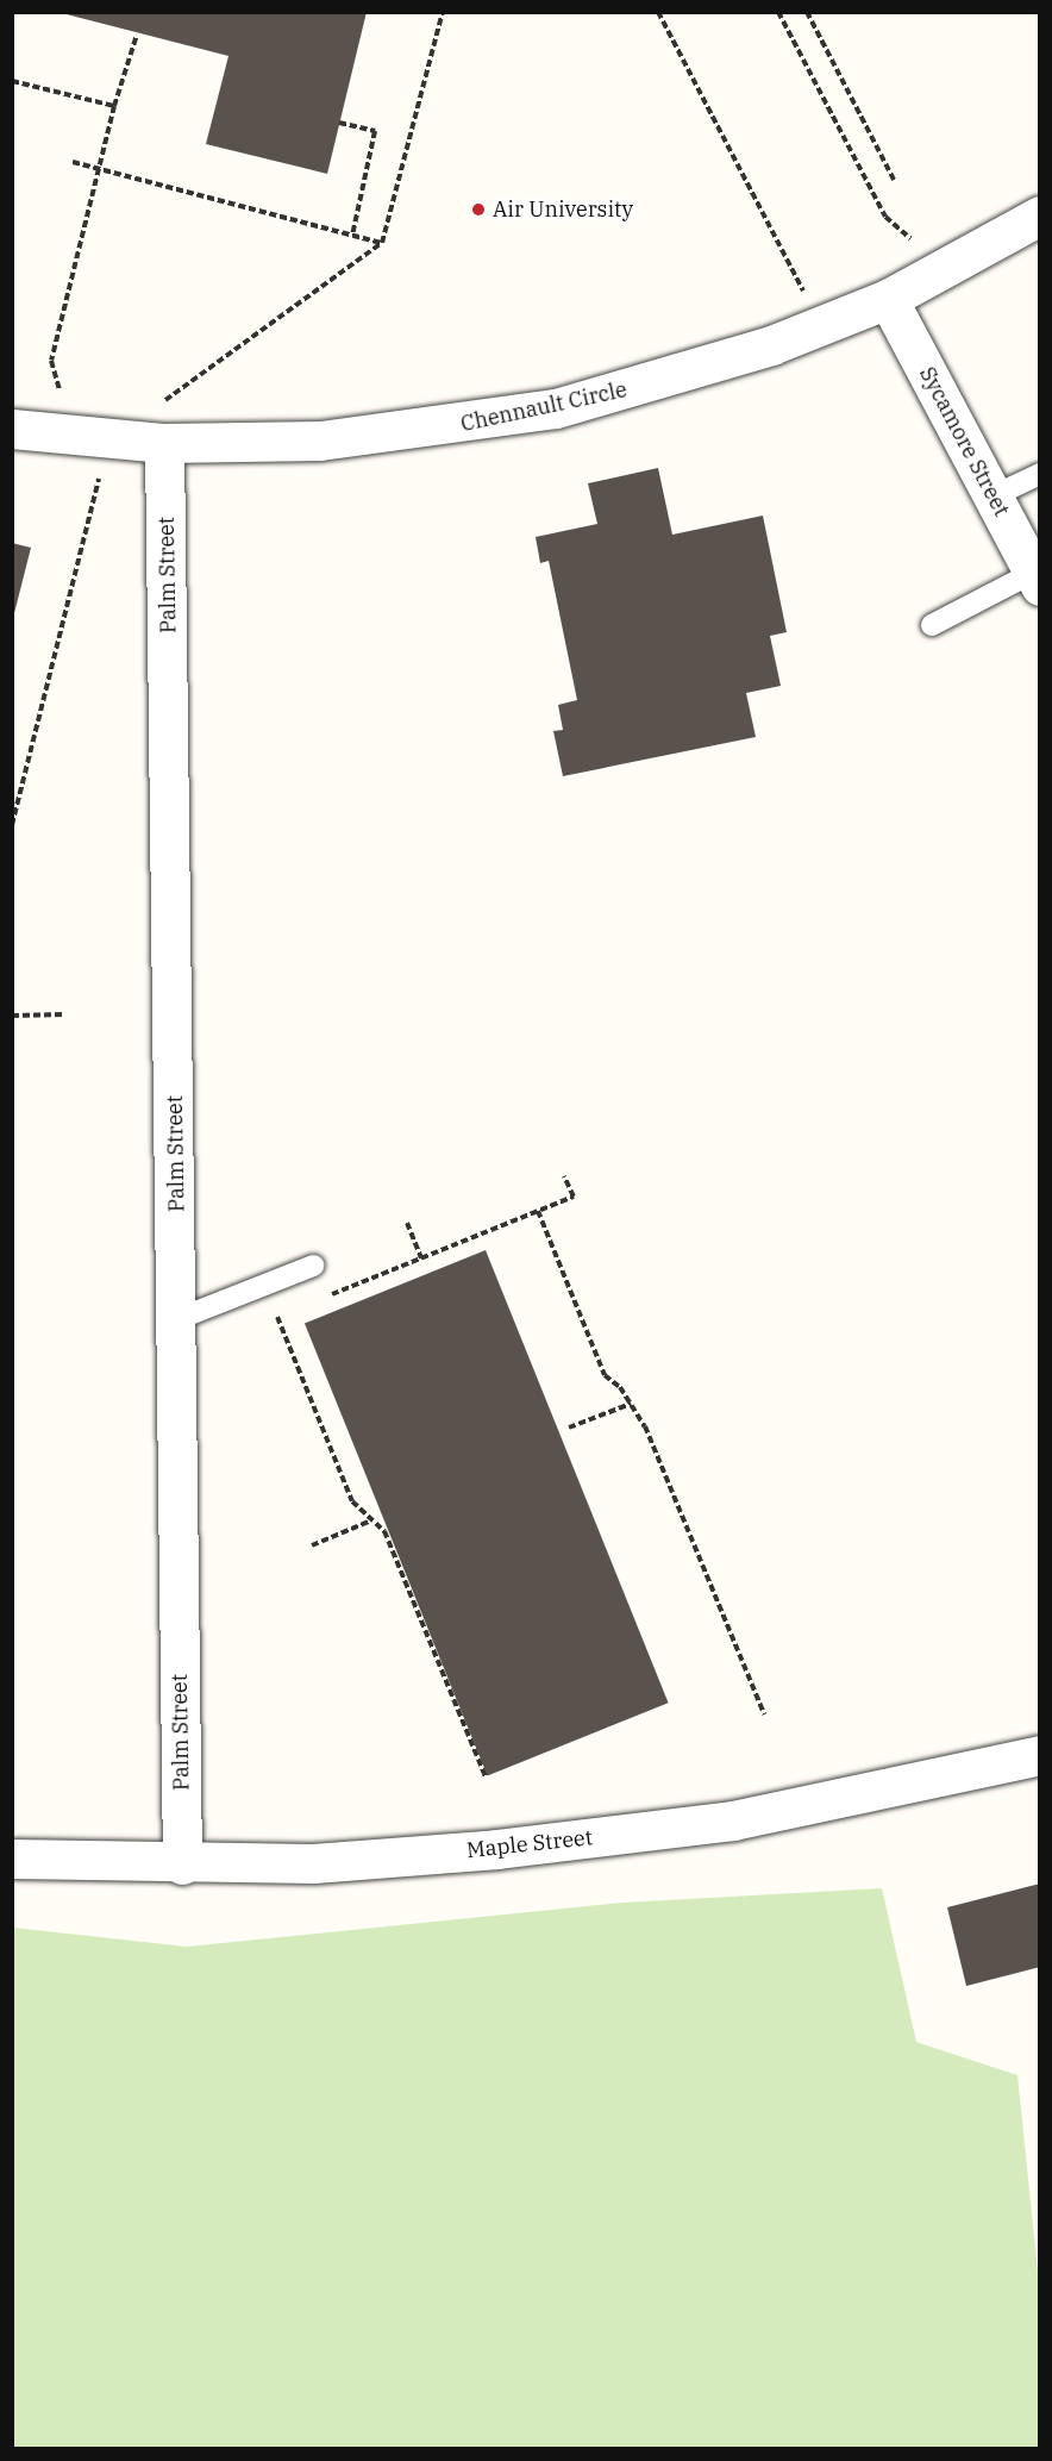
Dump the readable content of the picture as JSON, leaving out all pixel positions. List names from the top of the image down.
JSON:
{
  "streets": {
    "street": [
      "Chennault Circle",
      "Sycamore Street",
      "Palm Street",
      "Maple Street"
    ]
  },
  "crossings": [
    ["Chennault Circle", "Sycamore Street"],
    ["Chennault Circle", "Palm Street"],
    ["Palm Street", "Maple Street"]
  ],
  "places": ["Air University"]
}
